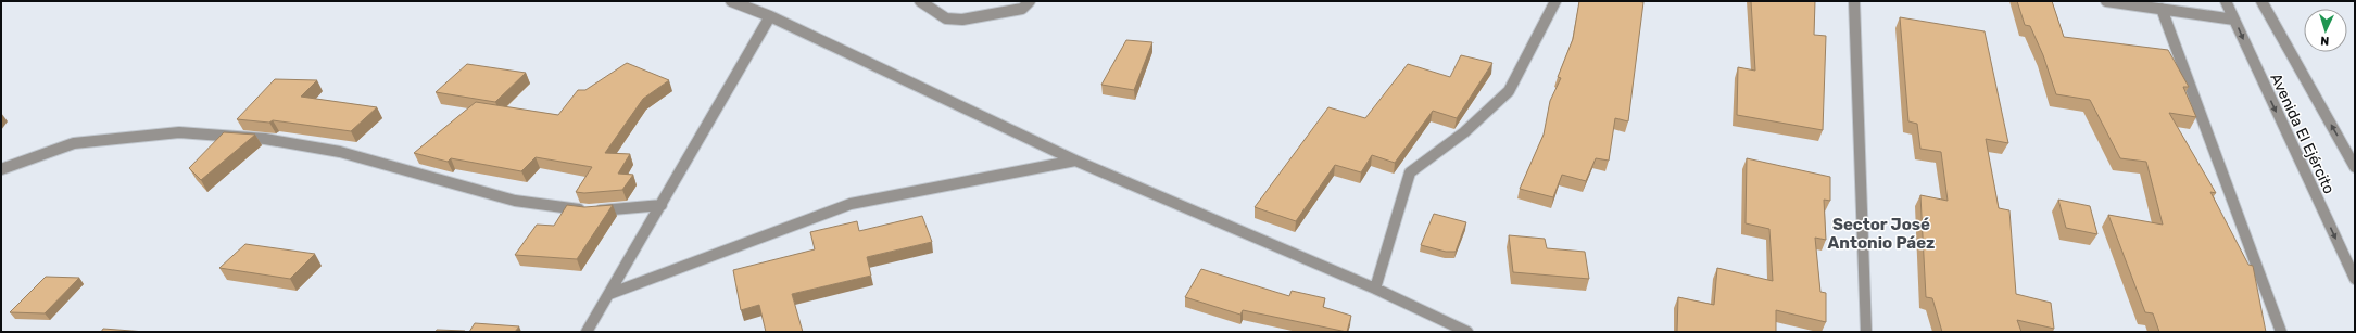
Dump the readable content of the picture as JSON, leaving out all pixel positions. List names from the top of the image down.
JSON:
{
  "streets": {
    "street": ["Avenida El Ejército"]
  },
  "districts": ["Sector José Antonio Páez"],
  "north": "bottom"
}
